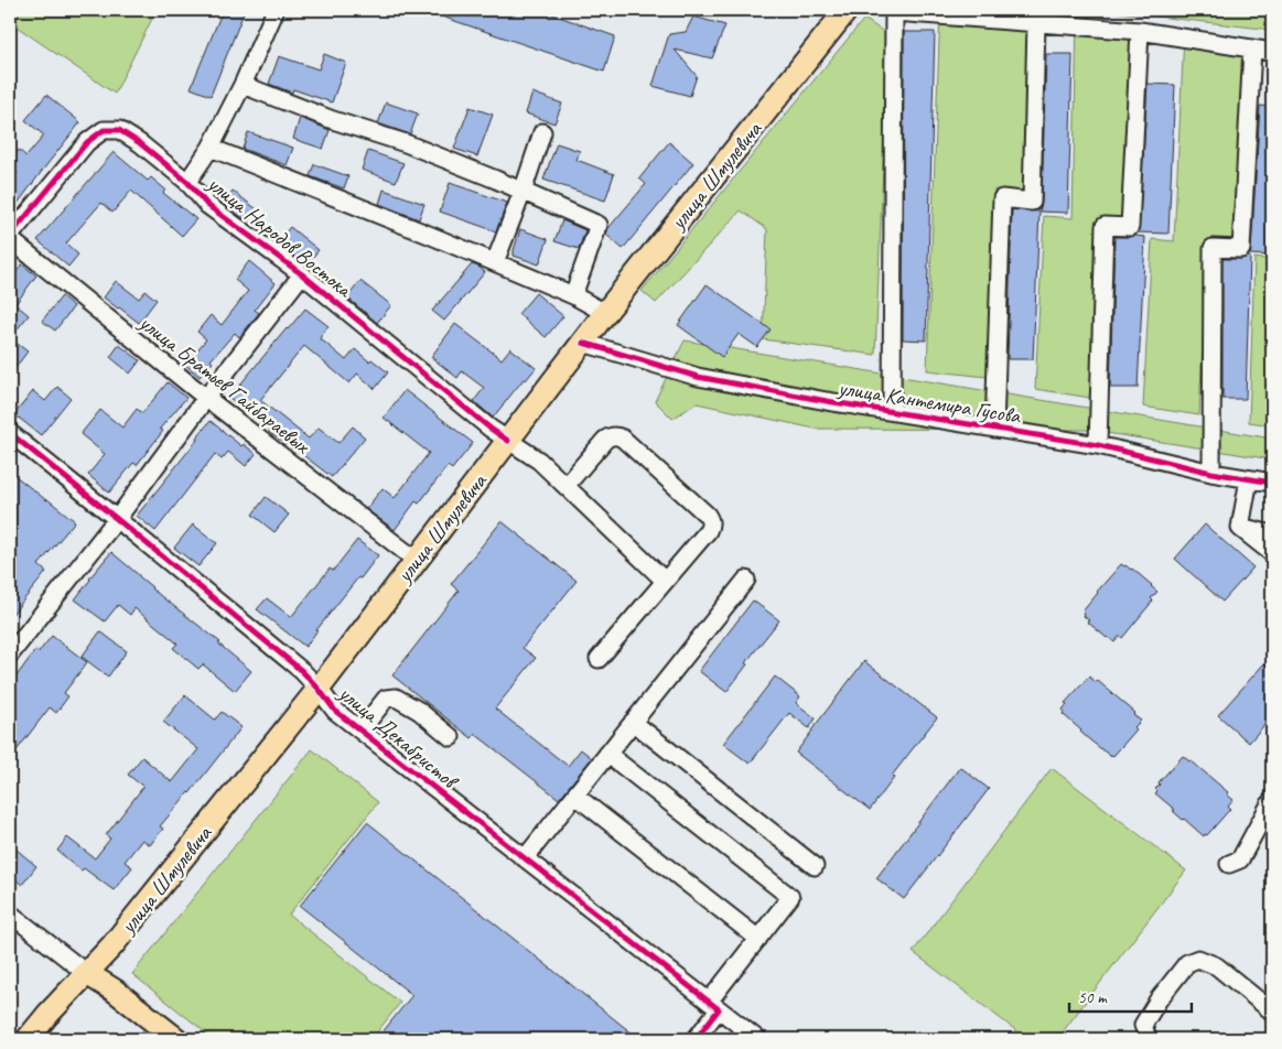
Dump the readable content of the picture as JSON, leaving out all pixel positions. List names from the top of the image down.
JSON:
{
  "streets": {
    "main road": ["улица Шмулевича"],
    "street": [
      "улица Народов Востока",
      "улица Братьев Гайбараевых",
      "улица Кантемира Гусова",
      "улица Декабристов"
    ]
  },
  "crossings": [
    ["улица Шмулевича", "улица Народов Востока"],
    ["улица Шмулевича", "улица Братьев Гайбараевых"],
    ["улица Шмулевича", "улица Кантемира Гусова"],
    ["улица Шмулевича", "улица Декабристов"],
    ["улица Народов Востока", "улица Братьев Гайбараевых"]
  ],
  "scale_bar": "50 m"
}
